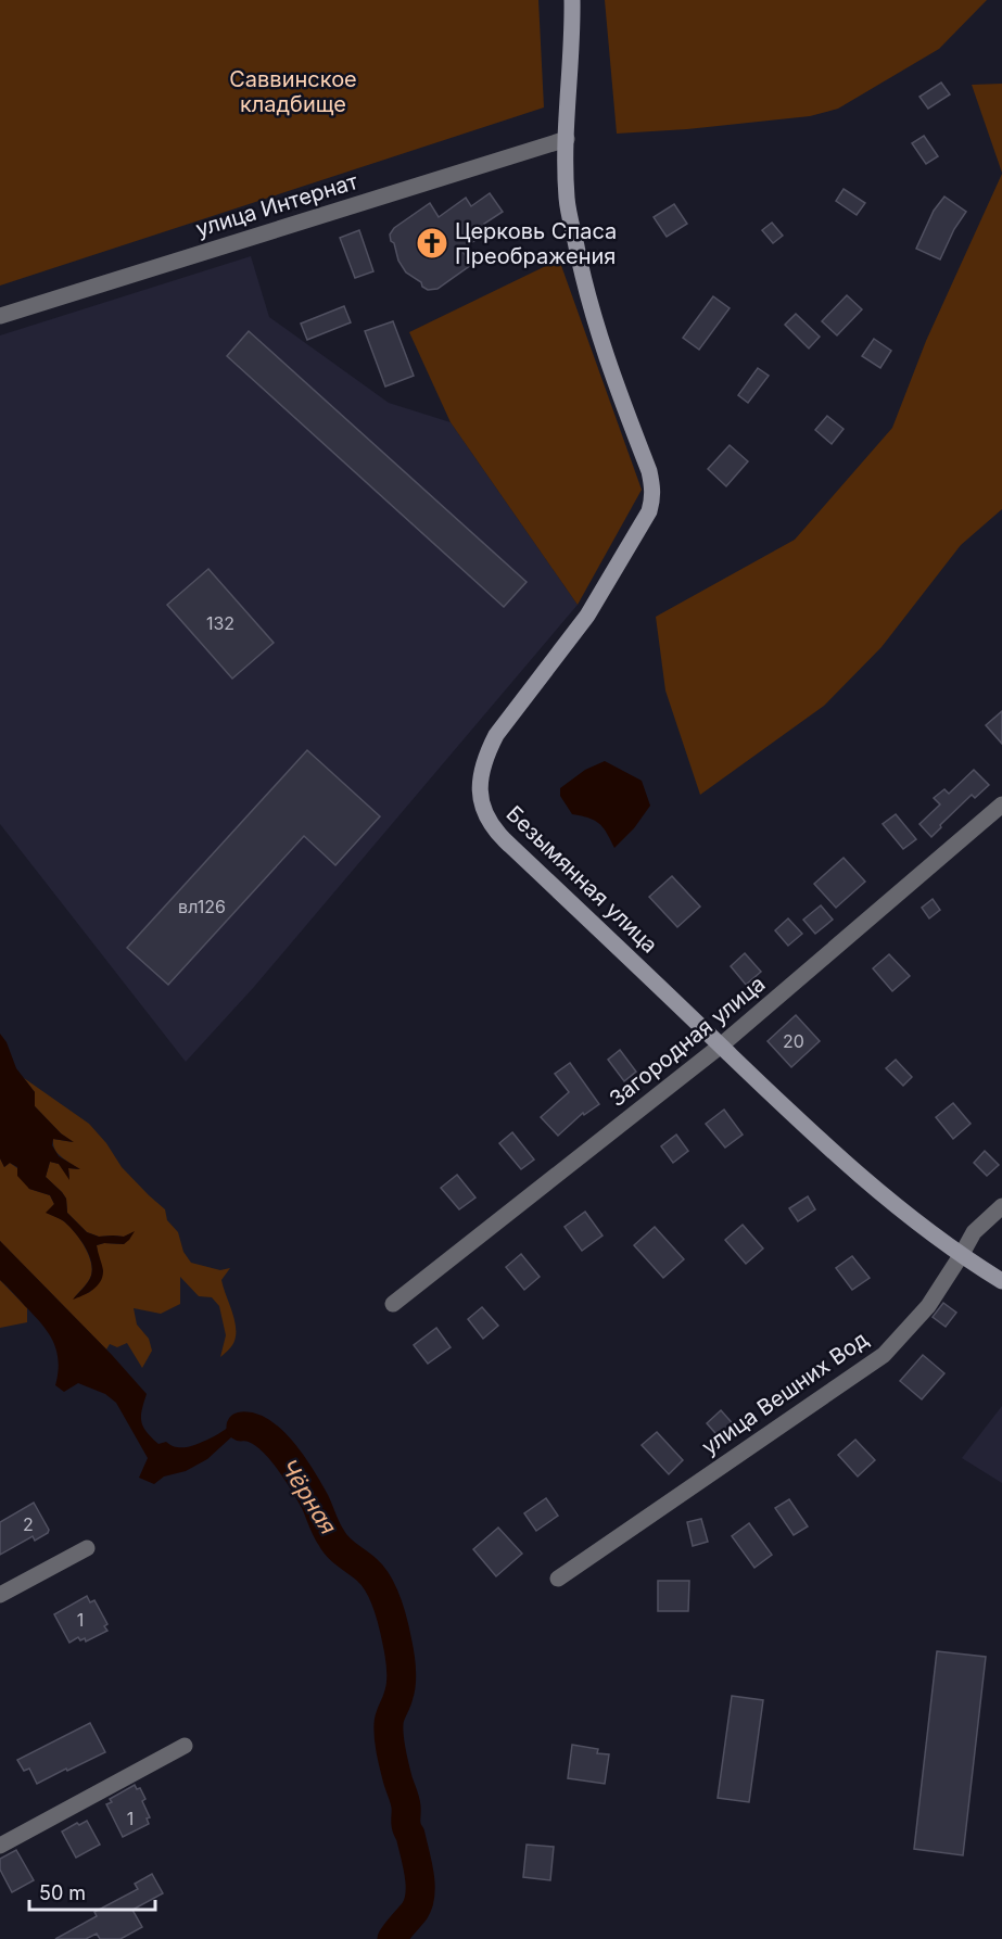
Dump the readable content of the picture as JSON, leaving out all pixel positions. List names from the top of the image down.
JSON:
{
  "streets": {
    "street": [
      "улица Интернат",
      "Безымянная улица",
      "Загородная улица",
      "улица Вешних Вод"
    ]
  },
  "crossings": [
    ["улица Интернат", "Безымянная улица"],
    ["Безымянная улица", "Загородная улица"],
    ["Безымянная улица", "улица Вешних Вод"]
  ],
  "water": ["Чёрная"],
  "parks": ["Саввинское кладбище"],
  "places": {
    "church": ["Церковь Спаса Преображения"]
  },
  "house_numbers": [
    "132",
    "вл126",
    "20",
    "2",
    "1",
    "1"
  ],
  "scale_bar": "50 m"
}
